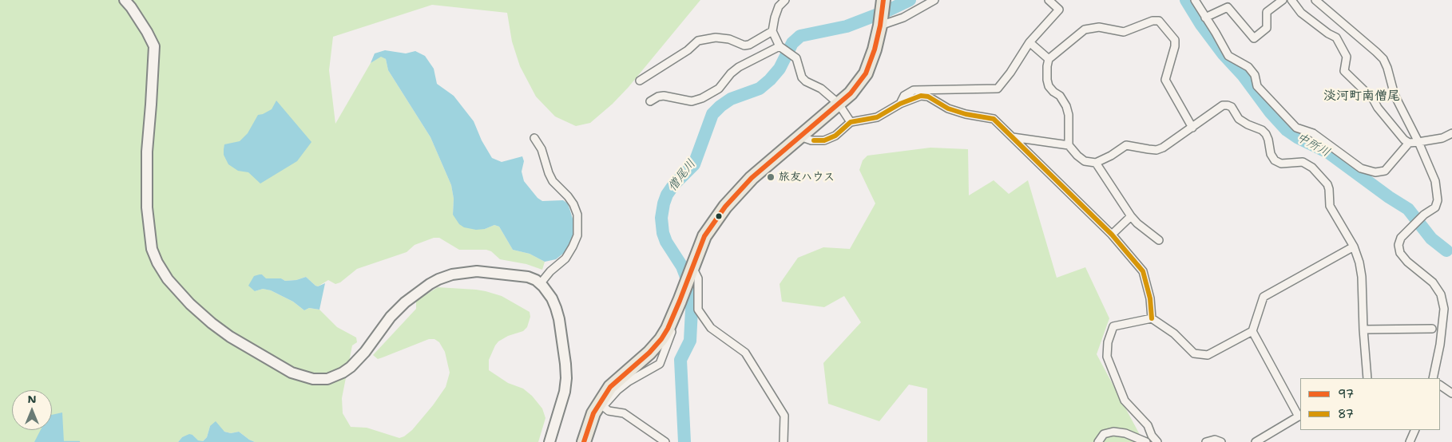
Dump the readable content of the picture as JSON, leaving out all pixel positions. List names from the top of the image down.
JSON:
{
  "districts": ["淡河町南僧尾"],
  "water": ["中所川", "僧尾川"],
  "places": ["旅友ハウス"],
  "lines": ["transit line 97", "transit line 87"],
  "legend": ["97", "87"],
  "north": "top"
}
